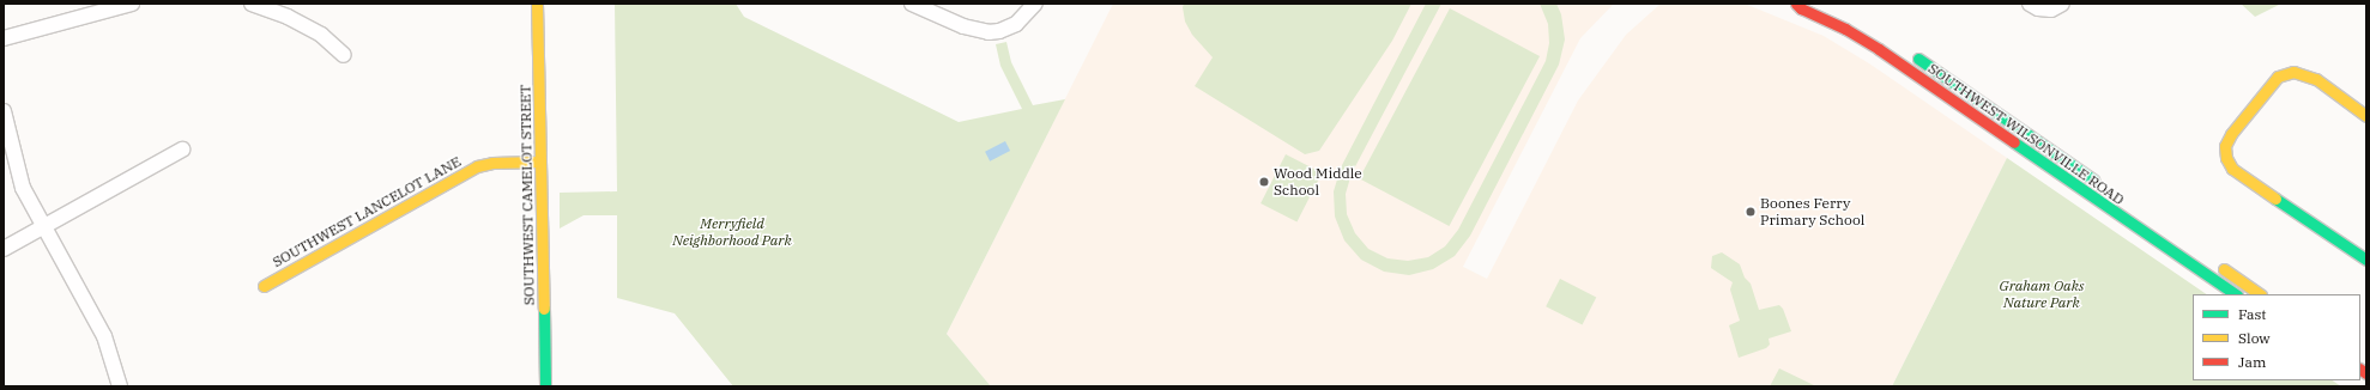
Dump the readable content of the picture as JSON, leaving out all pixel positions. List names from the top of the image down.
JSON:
{
  "streets": {
    "street": ["SOUTHWEST WILSONVILLE ROAD", "SOUTHWEST CAMELOT STREET", "SOUTHWEST LANCELOT LANE"]
  },
  "crossings": [
    ["SOUTHWEST CAMELOT STREET", "SOUTHWEST LANCELOT LANE"]
  ],
  "parks": ["Merryfield Neighborhood Park", "Graham Oaks Nature Park"],
  "places": ["Wood Middle School", "Boones Ferry Primary School"],
  "legend": ["Fast", "Slow", "Jam"]
}
